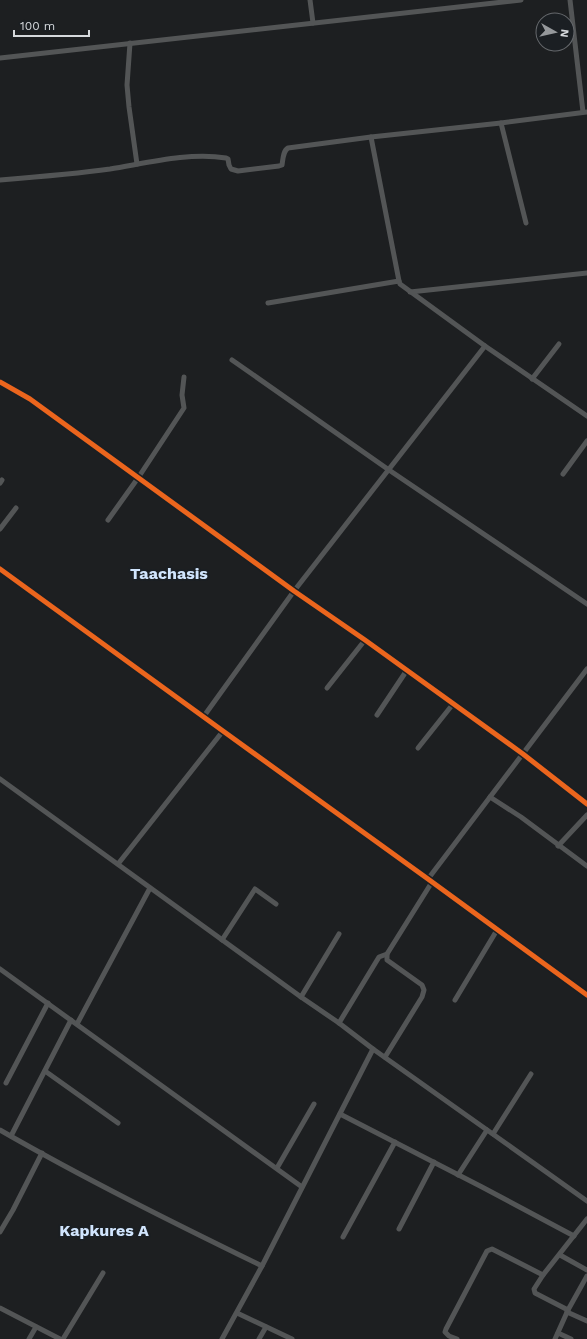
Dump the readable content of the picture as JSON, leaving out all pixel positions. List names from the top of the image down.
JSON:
{
  "districts": ["Taachasis", "Kapkures A"],
  "scale_bar": "100 m",
  "north": "right"
}
